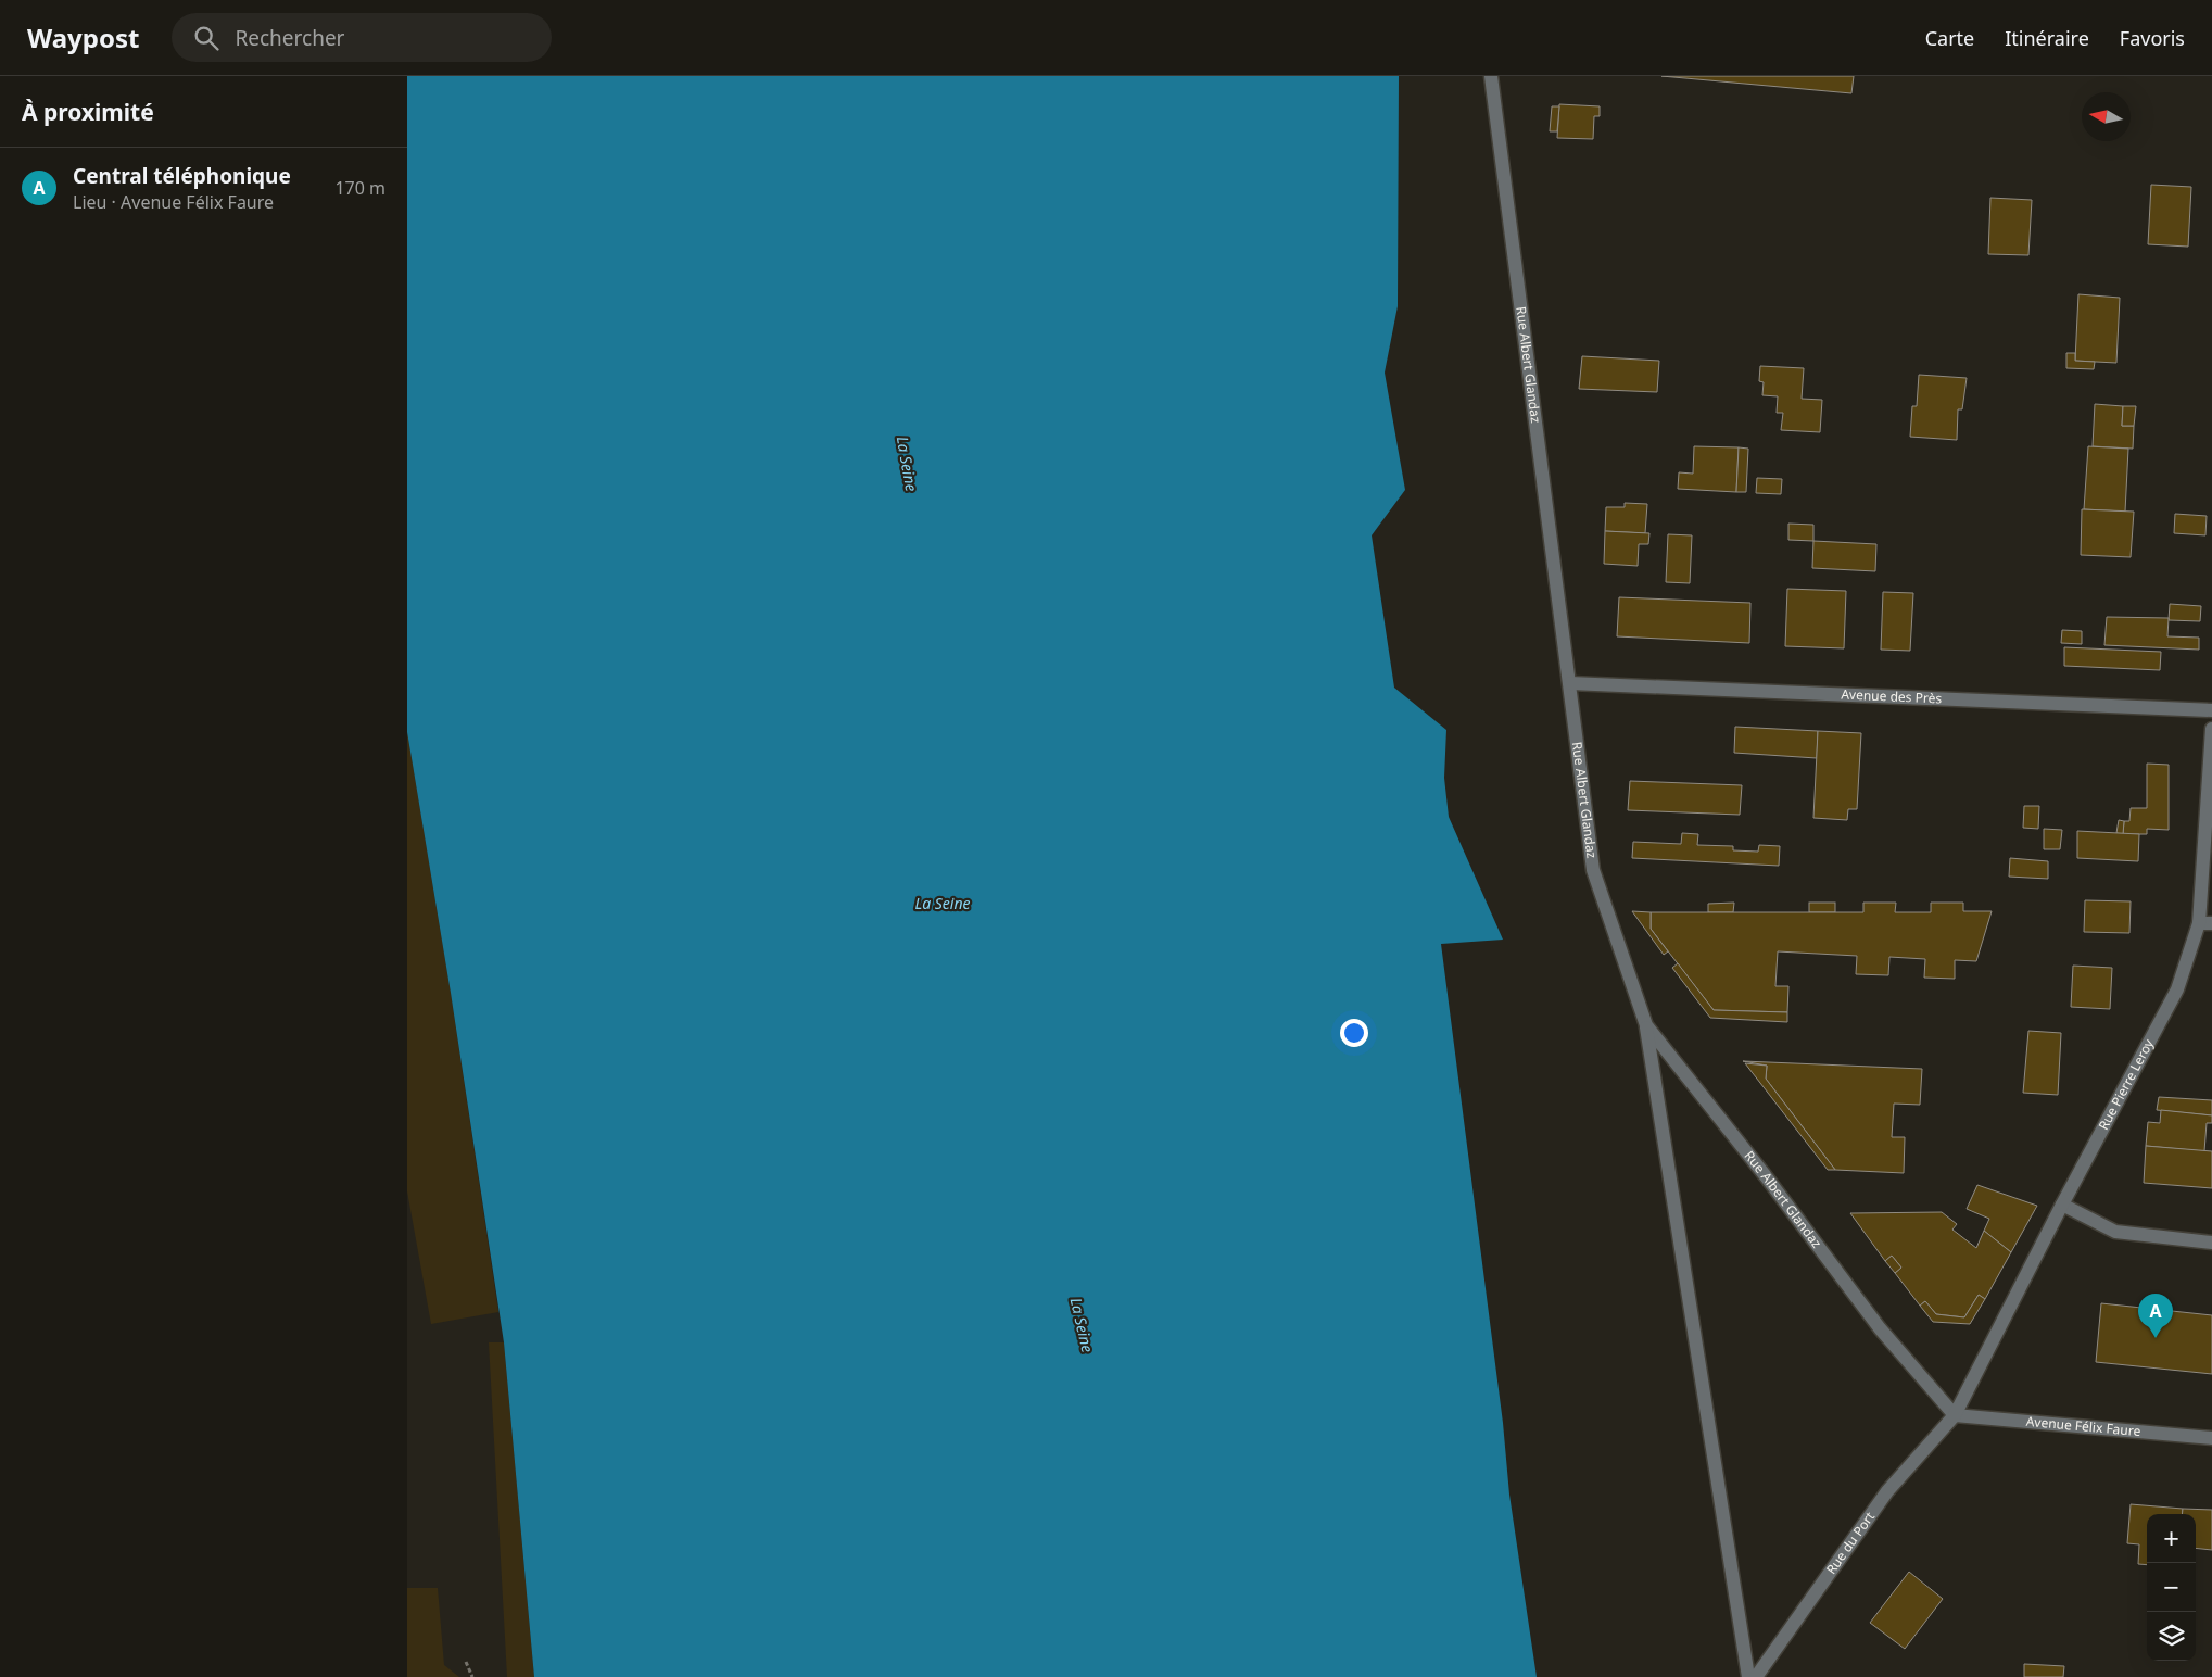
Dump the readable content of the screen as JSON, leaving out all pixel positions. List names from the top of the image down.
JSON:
{
  "streets": {
    "street": [
      "Rue Albert Glandaz",
      "Avenue des Près",
      "Rue Pierre Leroy",
      "Avenue Félix Faure",
      "Rue du Port"
    ]
  },
  "crossings": [
    ["Rue Albert Glandaz", "Avenue des Près"],
    ["Rue Albert Glandaz", "Rue Pierre Leroy"],
    ["Rue Albert Glandaz", "Avenue Félix Faure"],
    ["Rue Albert Glandaz", "Rue du Port"],
    ["Rue Pierre Leroy", "Avenue Félix Faure"],
    ["Rue Pierre Leroy", "Rue du Port"],
    ["Avenue Félix Faure", "Rue du Port"]
  ],
  "water": ["La Seine"],
  "north": "left",
  "page": {
    "header": "Waypost",
    "search": "Rechercher",
    "nav": ["Carte", "Itinéraire", "Favoris"],
    "heading": "À proximité",
    "list": [
      {
        "mark": "A",
        "name": "Central téléphonique",
        "note": "Lieu · Avenue Félix Faure",
        "value": "170 m"
      }
    ],
    "pins": "A",
    "map_buttons": ["+", "−"]
  }
}
